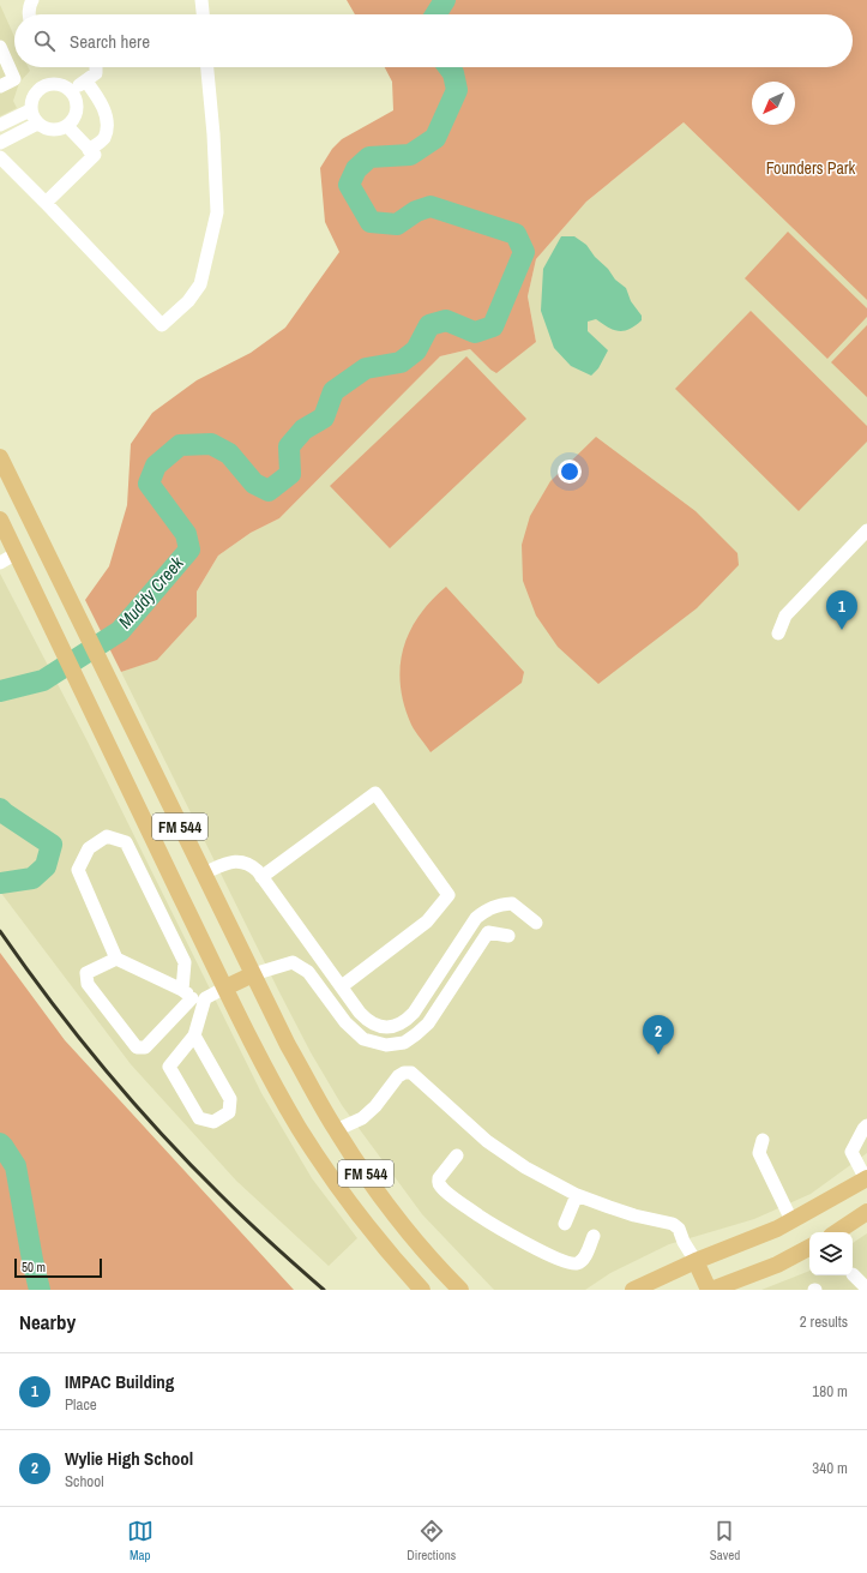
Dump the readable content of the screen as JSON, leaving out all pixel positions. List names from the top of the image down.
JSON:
{
  "streets": {
    "main road": ["FM 544"]
  },
  "water": ["Muddy Creek"],
  "parks": ["Founders Park"],
  "scale_bar": "50 m",
  "north": "bottom left",
  "page": {
    "search": "Search here",
    "pins": ["1", "2"],
    "scale": "50 m",
    "heading": ["Nearby", "2 results"],
    "list": [
      {
        "mark": "1",
        "name": "IMPAC Building",
        "note": "Place",
        "value": "180 m"
      },
      {
        "mark": "2",
        "name": "Wylie High School",
        "note": "School",
        "value": "340 m"
      }
    ],
    "nav": ["Map", "Directions", "Saved"]
  }
}
